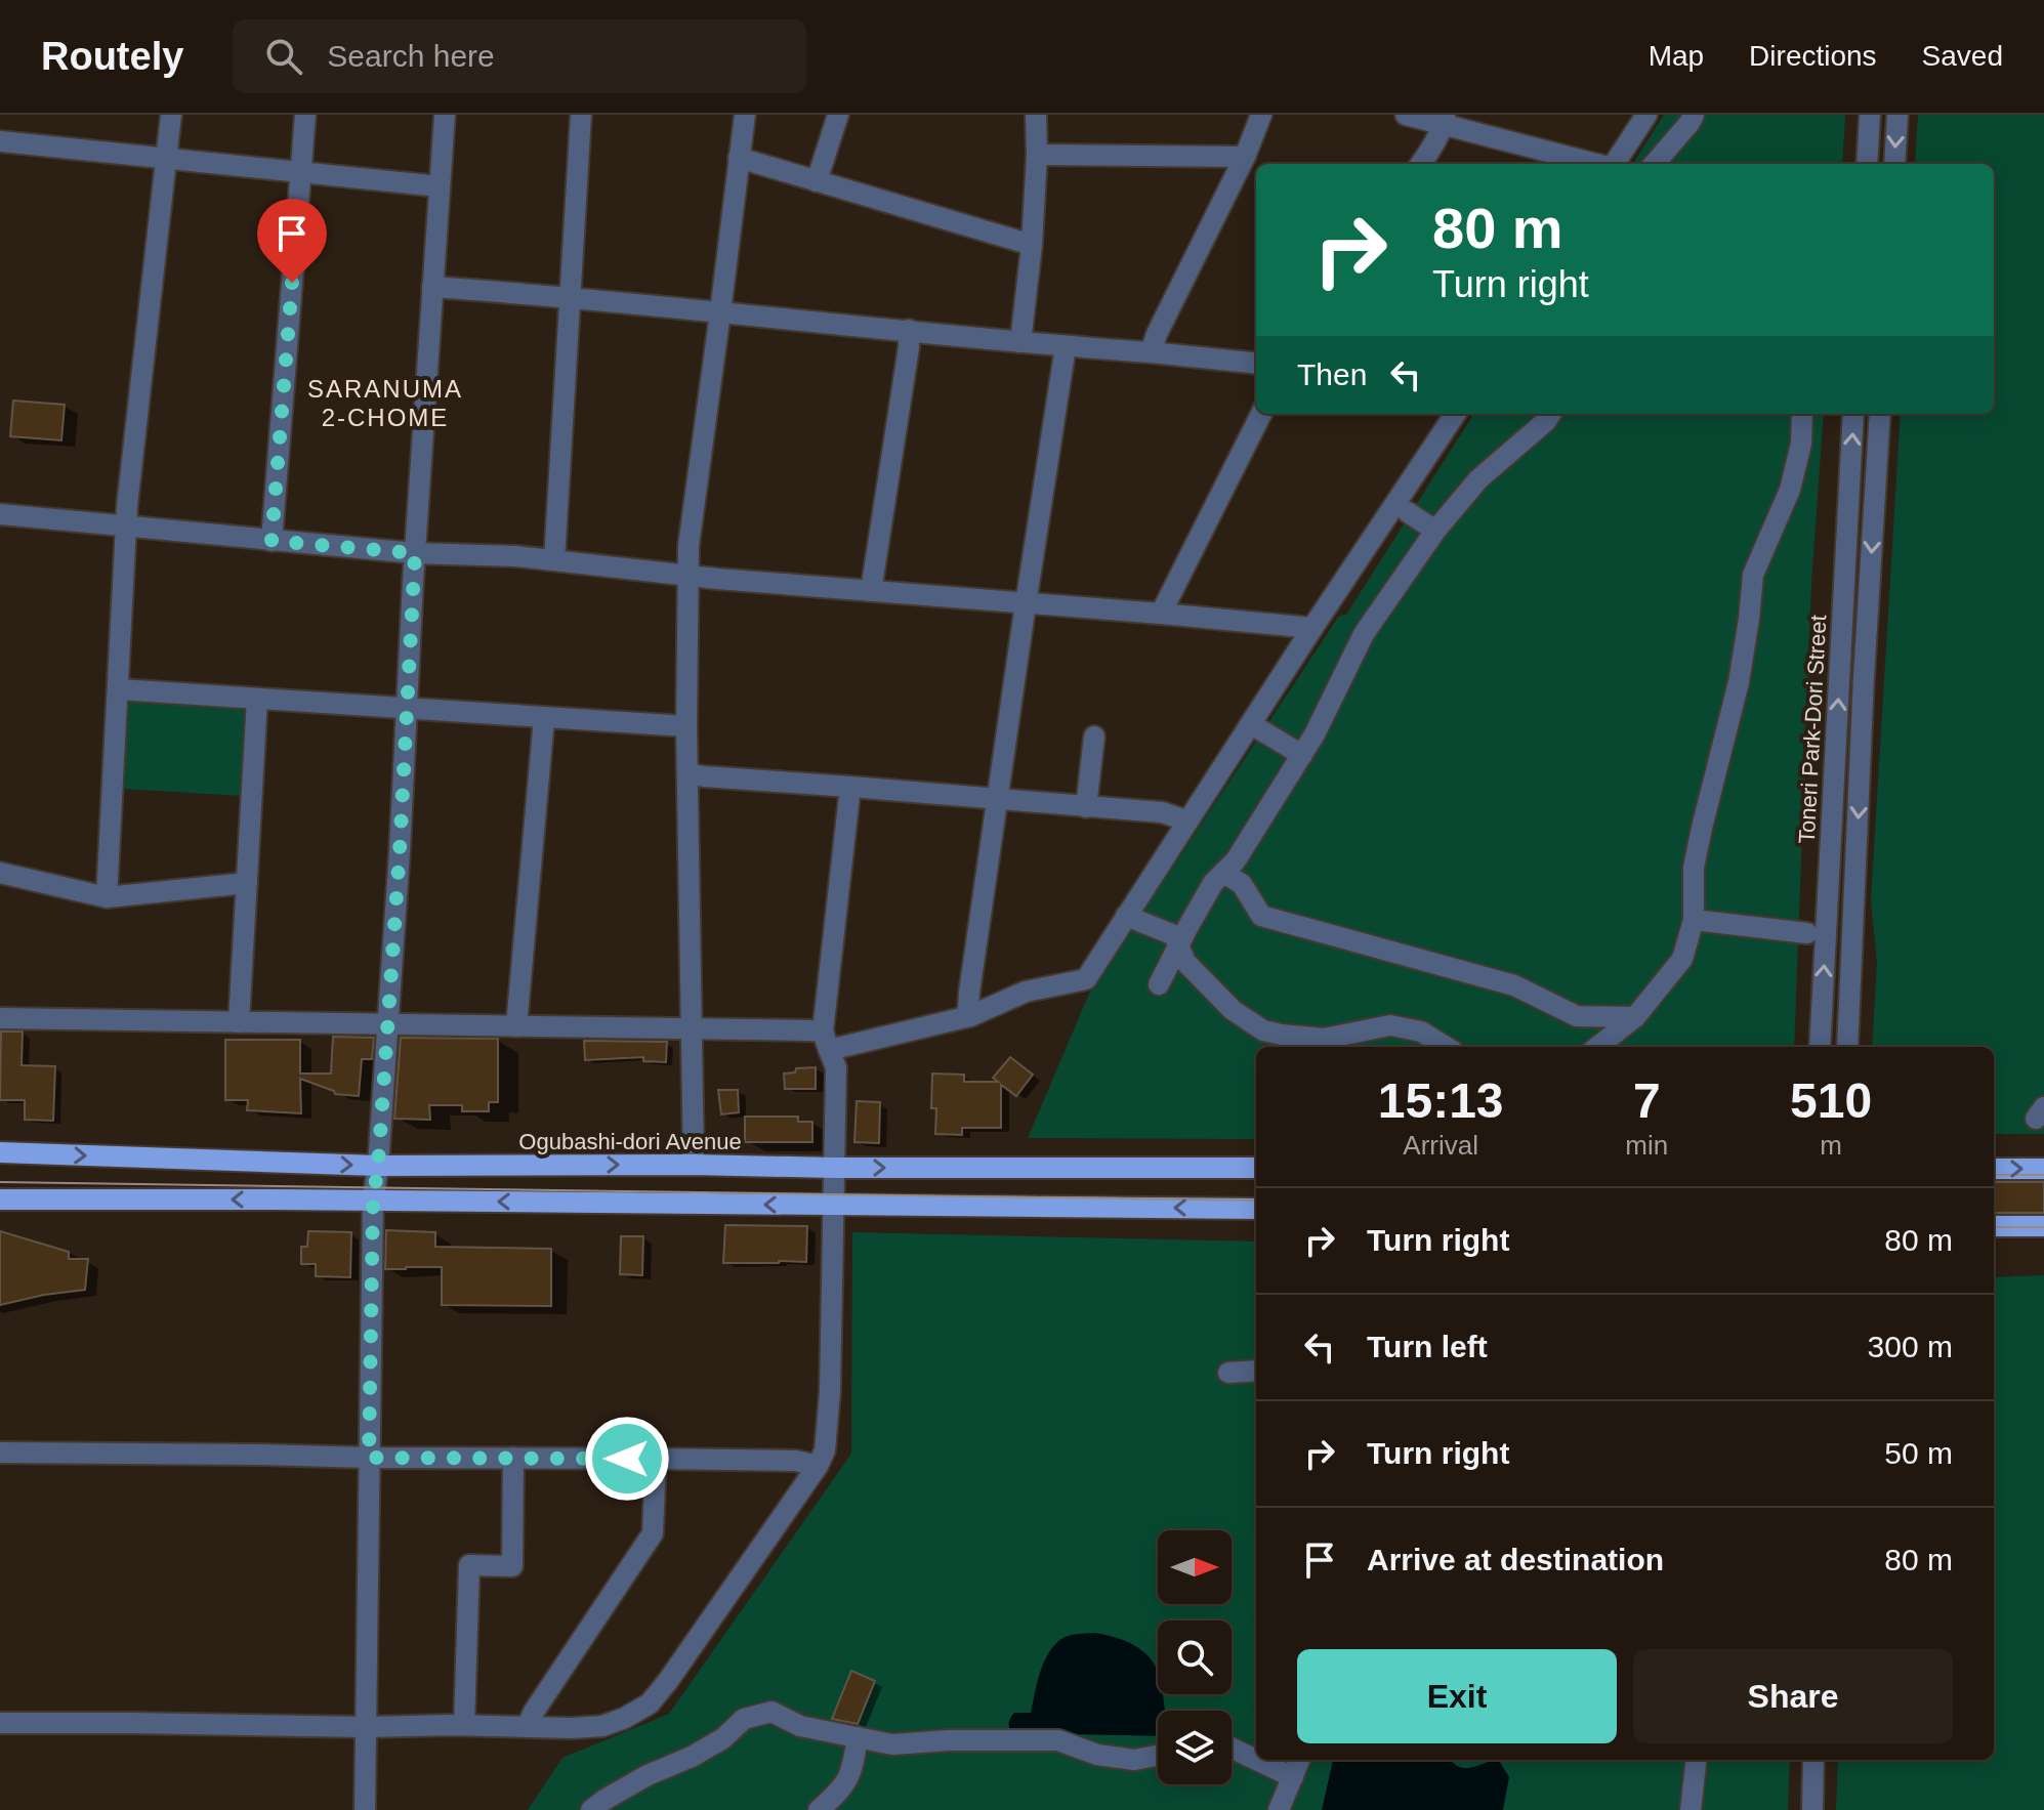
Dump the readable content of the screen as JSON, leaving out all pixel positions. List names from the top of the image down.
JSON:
{
  "streets": {
    "main road": ["Ogubashi-dori Avenue"],
    "street": ["Toneri Park-Dori Street"]
  },
  "districts": ["SARANUMA 2-CHOME"],
  "north": "right",
  "page": {
    "header": "Routely",
    "search": "Search here",
    "nav": ["Map", "Directions", "Saved"],
    "turn": ["80 m", "Turn right"],
    "then": "Then",
    "eta": [
      "15:13",
      "Arrival",
      "7",
      "min",
      "510",
      "m"
    ],
    "list": [
      {
        "name": "Turn right",
        "value": "80 m"
      },
      {
        "name": "Turn left",
        "value": "300 m"
      },
      {
        "name": "Turn right",
        "value": "50 m"
      },
      {
        "name": "Arrive at destination",
        "value": "80 m"
      }
    ],
    "buttons": ["Exit", "Share"]
  }
}
